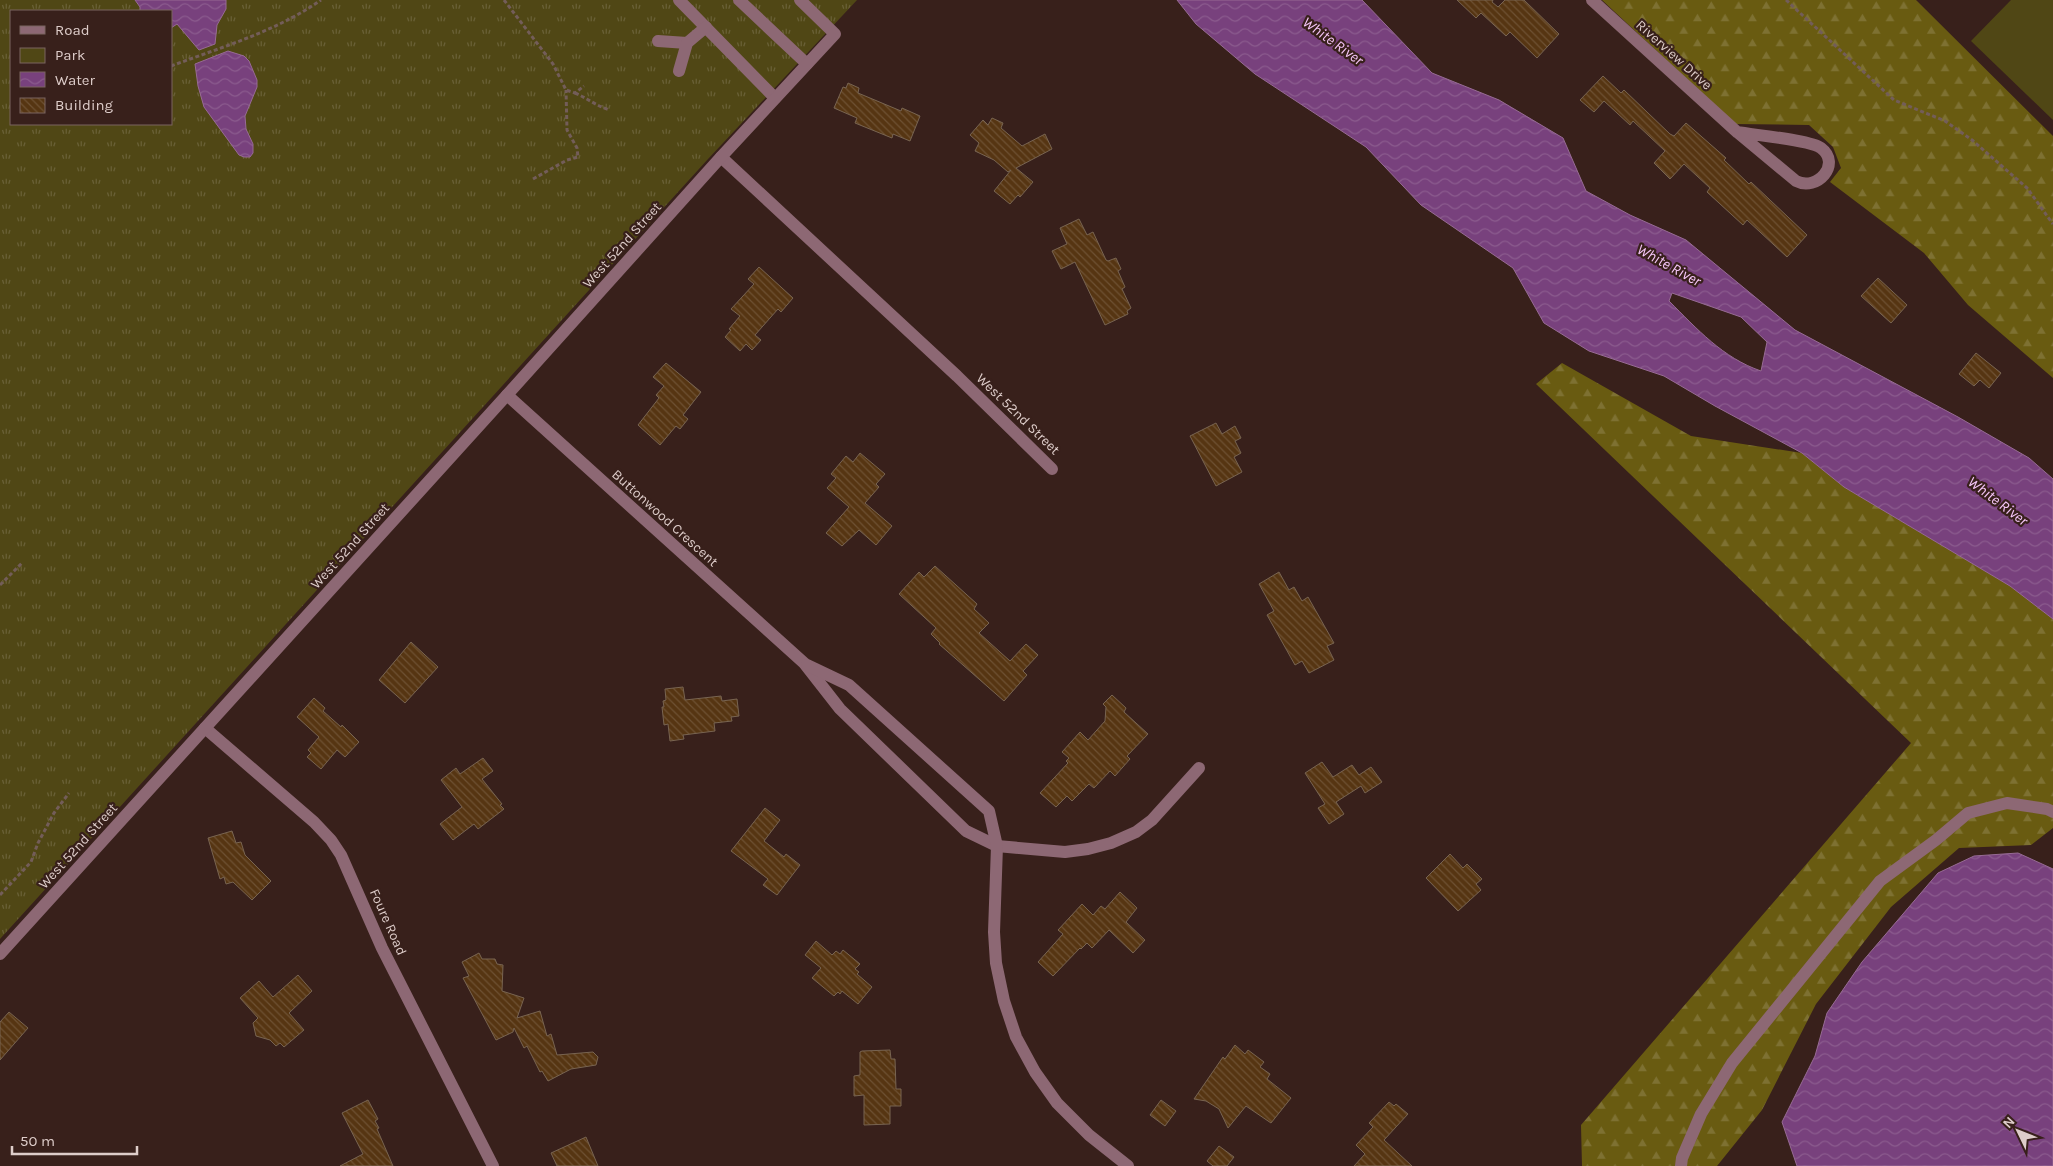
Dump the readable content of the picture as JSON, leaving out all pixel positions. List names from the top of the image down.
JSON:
{
  "streets": {
    "street": [
      "Riverview Drive",
      "West 52nd Street",
      "Buttonwood Crescent",
      "Foure Road"
    ]
  },
  "crossings": [
    ["West 52nd Street", "Buttonwood Crescent"],
    ["West 52nd Street", "Foure Road"]
  ],
  "water": ["White River"],
  "legend": [
    "Road",
    "Park",
    "Water",
    "Building"
  ],
  "scale_bar": "50 m",
  "north": "top left"
}
